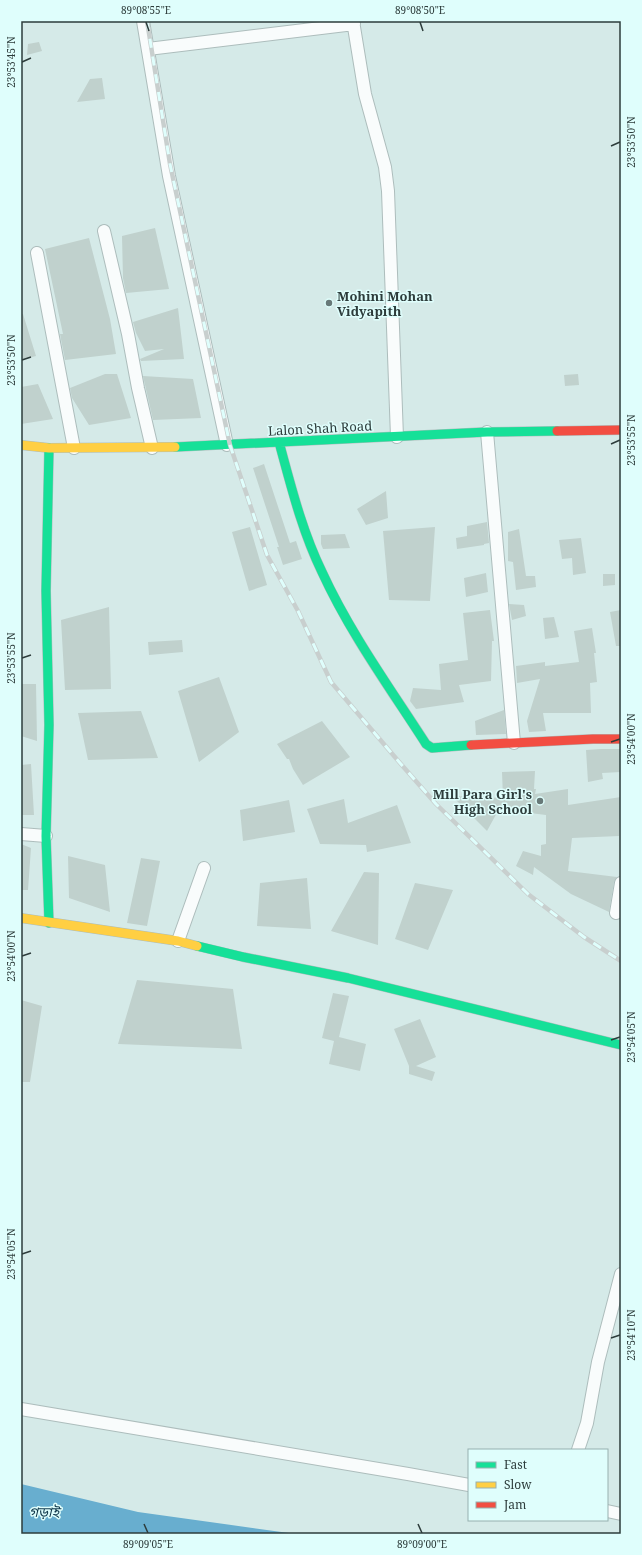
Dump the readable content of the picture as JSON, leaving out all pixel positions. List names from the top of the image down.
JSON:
{
  "streets": {
    "street": ["Lalon Shah Road"]
  },
  "water": ["গড়াই"],
  "places": ["Mohini Mohan Vidyapith", "Mill Para Girl's High School"],
  "legend": ["Fast", "Slow", "Jam"],
  "coordinates": [
    "89°08'55\"E",
    "89°08'50\"E",
    "23°53'45\"N",
    "23°53'50\"N",
    "23°53'55\"N",
    "23°54'00\"N",
    "23°54'05\"N",
    "23°54'10\"N",
    "89°09'05\"E",
    "89°09'00\"E"
  ]
}
